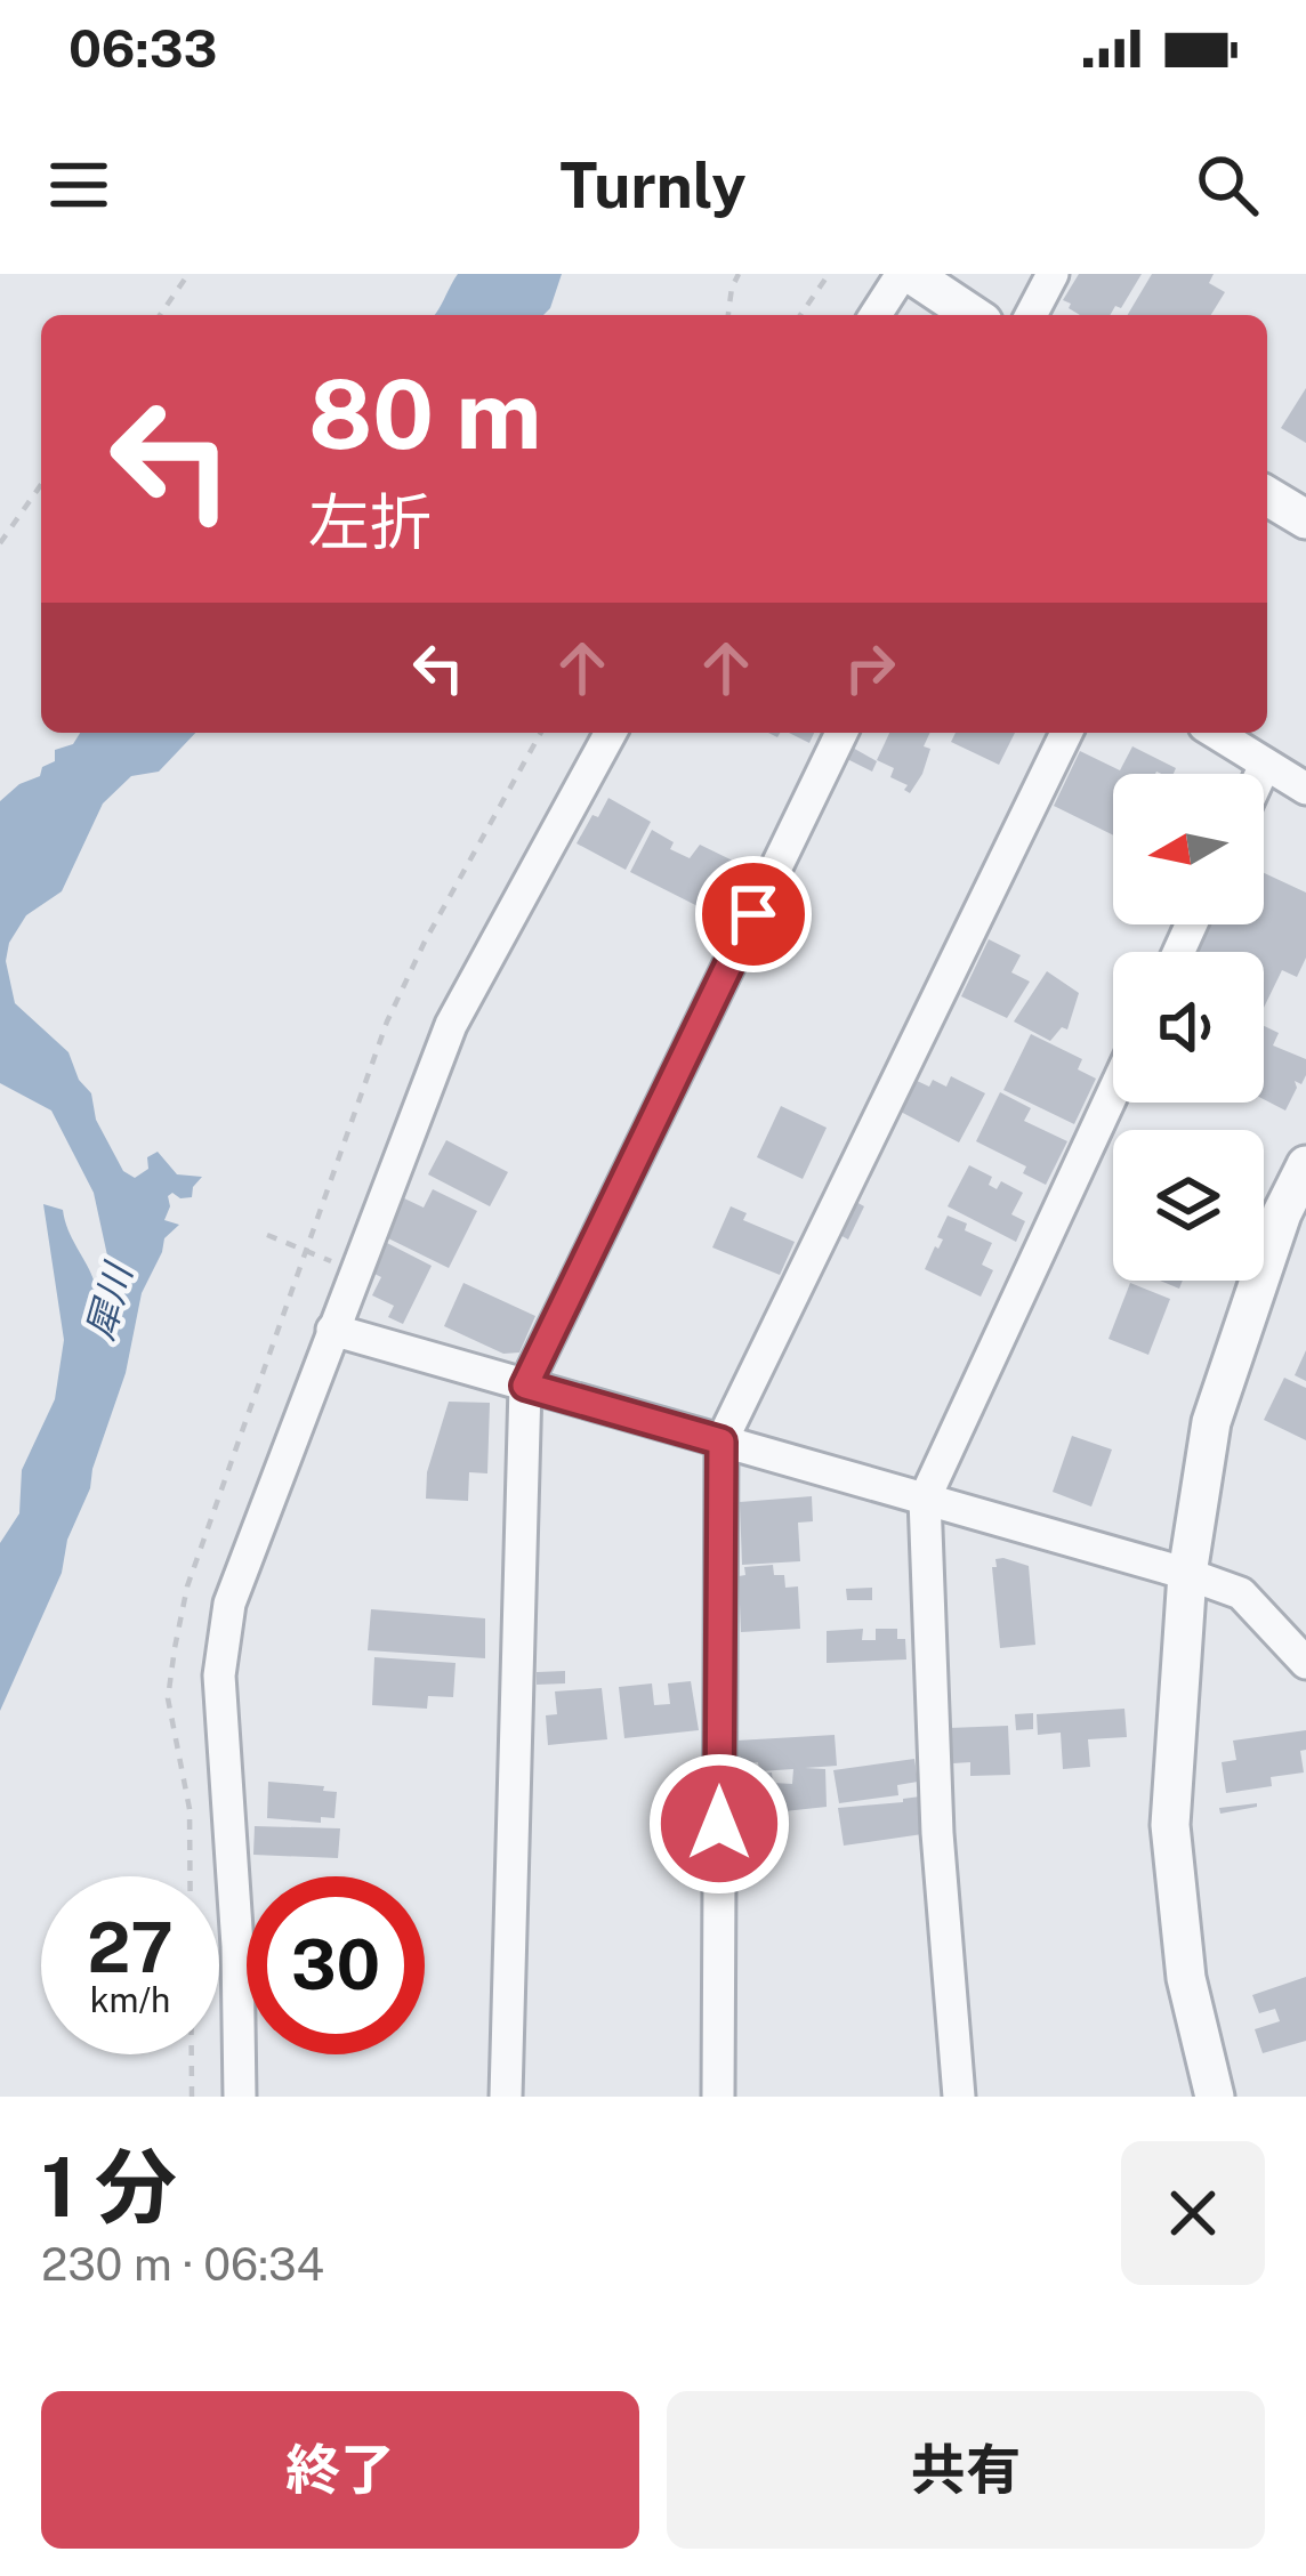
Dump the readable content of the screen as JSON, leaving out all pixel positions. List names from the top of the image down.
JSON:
{
  "water": ["犀川"],
  "north": "left",
  "page": {
    "status": "06:33",
    "header": "Turnly",
    "turn": ["80 m", "左折"],
    "speed": "27 km/h",
    "limit": "30",
    "heading": ["1 分", "230 m · 06:34"],
    "buttons": ["終了", "共有"]
  }
}
